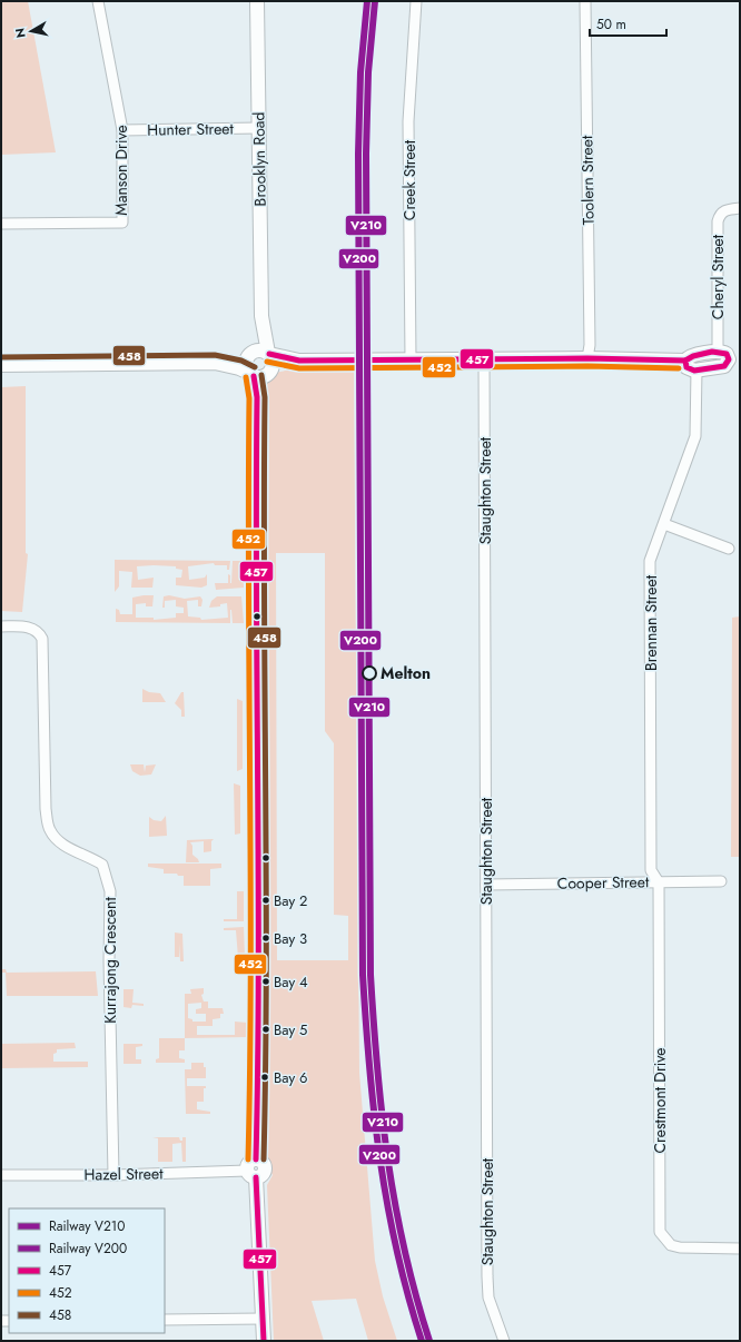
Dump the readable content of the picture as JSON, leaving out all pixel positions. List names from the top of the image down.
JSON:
{
  "streets": {
    "street": [
      "Hunter Street",
      "Brooklyn Road",
      "Manson Drive",
      "Creek Street",
      "Toolern Street",
      "Cheryl Street",
      "Staughton Street",
      "Brennan Street",
      "Cooper Street",
      "Kurrajong Crescent",
      "Crestmont Drive",
      "Hazel Street"
    ]
  },
  "crossings": [
    ["Hunter Street", "Brooklyn Road"],
    ["Hunter Street", "Manson Drive"],
    ["Staughton Street", "Cooper Street"],
    ["Brennan Street", "Cooper Street"],
    ["Brennan Street", "Crestmont Drive"],
    ["Cooper Street", "Crestmont Drive"],
    ["Kurrajong Crescent", "Hazel Street"]
  ],
  "places": [
    "Melton",
    "Bay 2",
    "Bay 3",
    "Bay 4",
    "Bay 5",
    "Bay 6"
  ],
  "lines": [
    "rail line V210",
    "rail line V200",
    "transit line 457",
    "transit line 458",
    "transit line 452"
  ],
  "legend": [
    "Railway V210",
    "Railway V200",
    "457",
    "452",
    "458"
  ],
  "scale_bar": "50 m",
  "north": "left"
}
